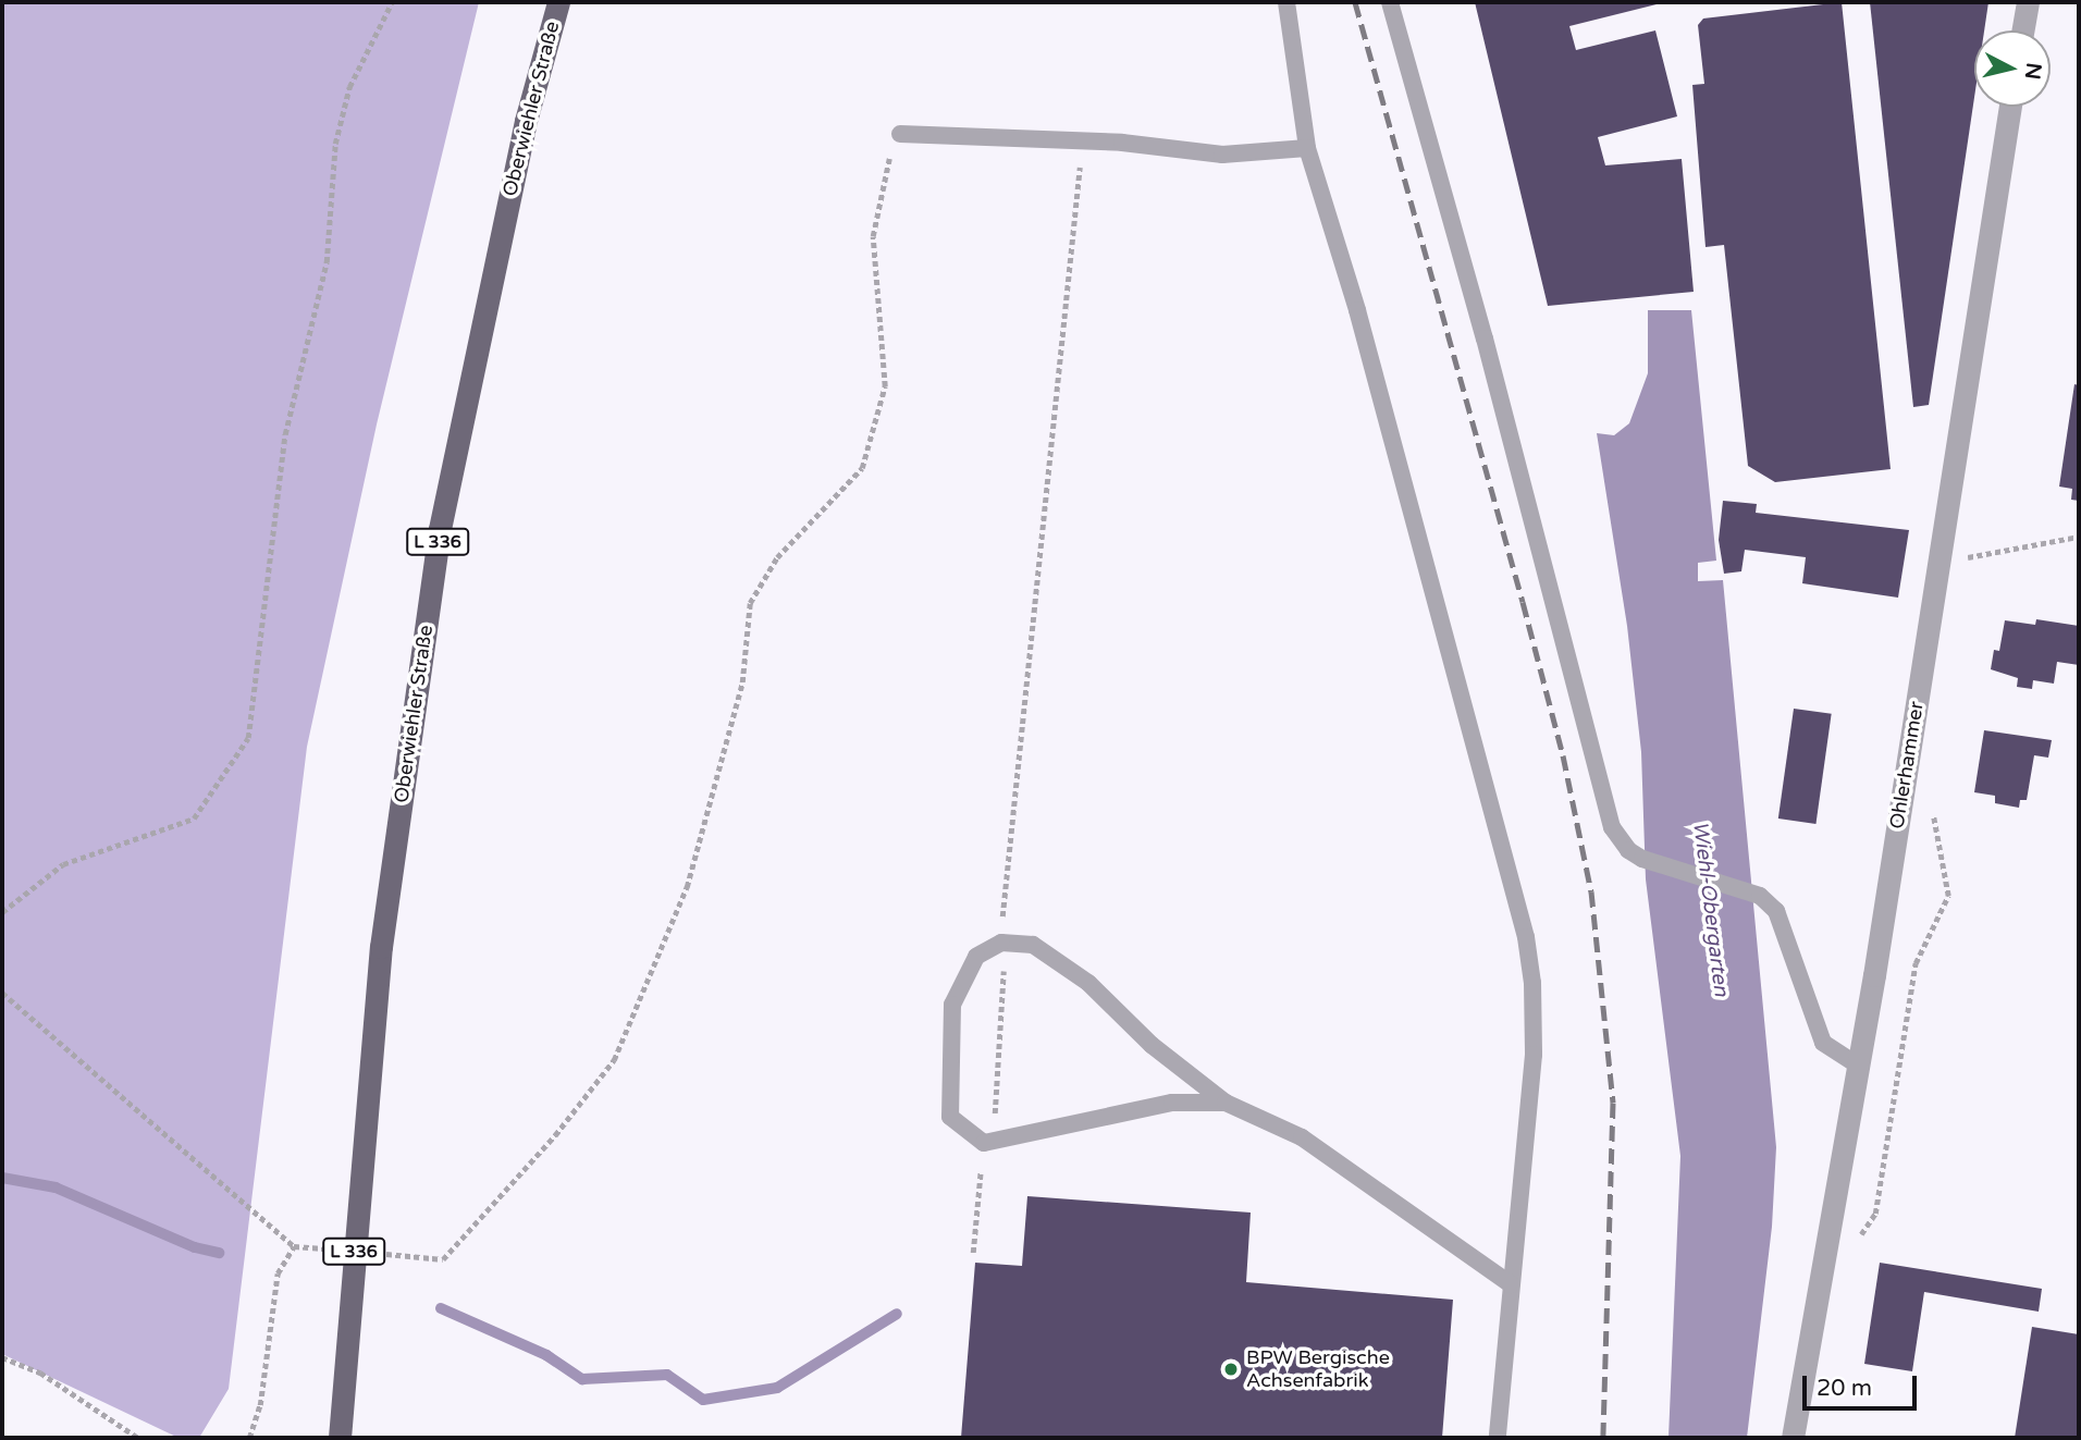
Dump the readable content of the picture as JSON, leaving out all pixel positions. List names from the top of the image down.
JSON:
{
  "streets": {
    "main road": ["Oberwiehler Straße", "L 336"],
    "street": ["Ohlerhammer"]
  },
  "water": ["Wiehl-Obergarten"],
  "places": ["BPW Bergische Achsenfabrik"],
  "scale_bar": "20 m",
  "north": "right"
}
